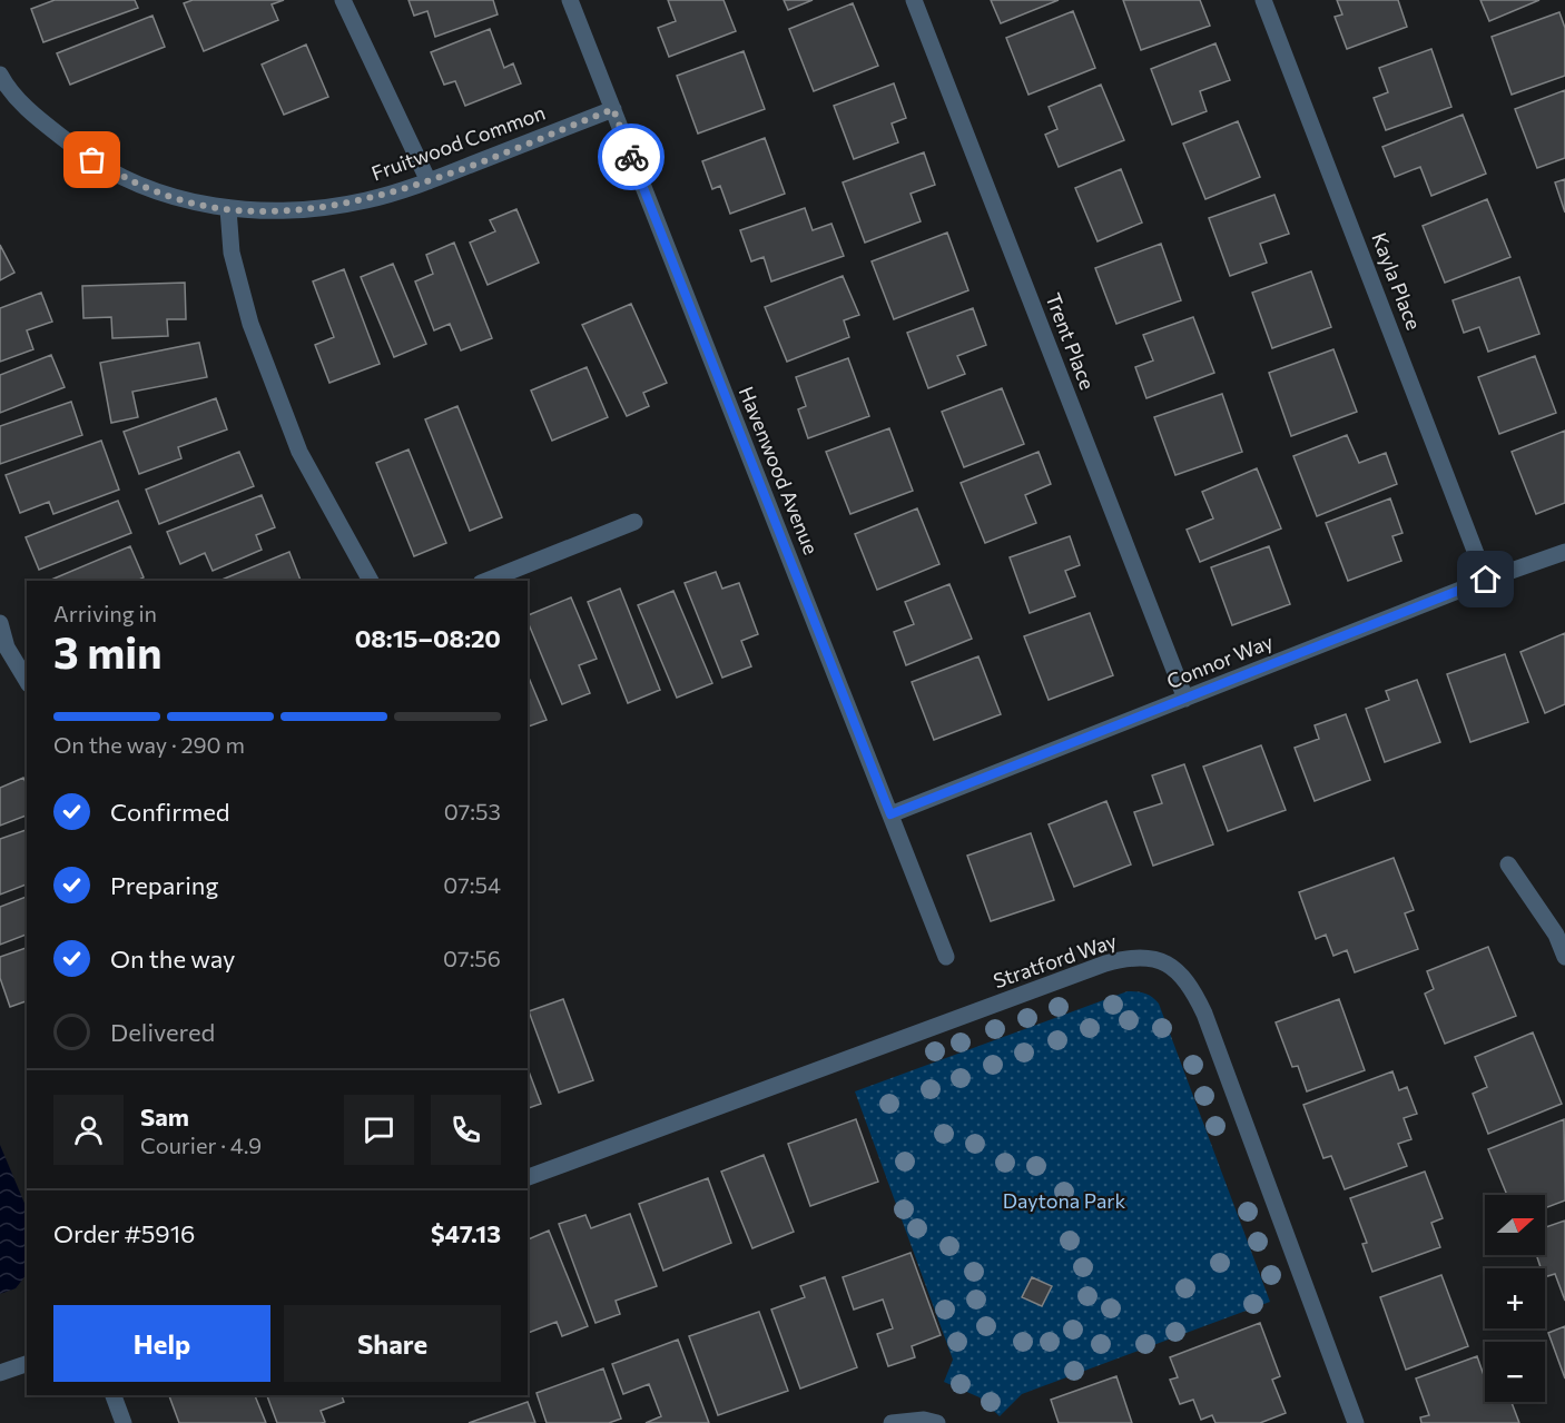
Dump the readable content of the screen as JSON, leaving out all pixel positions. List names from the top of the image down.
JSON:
{
  "streets": {
    "street": [
      "Fruitwood Common",
      "Kayla Place",
      "Trent Place",
      "Havenwood Avenue",
      "Connor Way",
      "Stratford Way"
    ]
  },
  "crossings": [
    ["Fruitwood Common", "Havenwood Avenue"],
    ["Kayla Place", "Connor Way"],
    ["Trent Place", "Connor Way"],
    ["Havenwood Avenue", "Connor Way"]
  ],
  "parks": ["Daytona Park"],
  "north": "right",
  "page": {
    "heading": ["3 min", "Arriving in", "08:15–08:20"],
    "panel": [
      "Sam",
      "Courier · 4.9",
      "Order #5916",
      "$47.13"
    ],
    "bar": "On the way · 290 m",
    "list": [
      ["Confirmed", "07:53"],
      ["Preparing", "07:54"],
      ["On the way", "07:56"],
      "Delivered"
    ],
    "map_buttons": ["+", "−"],
    "buttons": ["Help", "Share"]
  }
}
